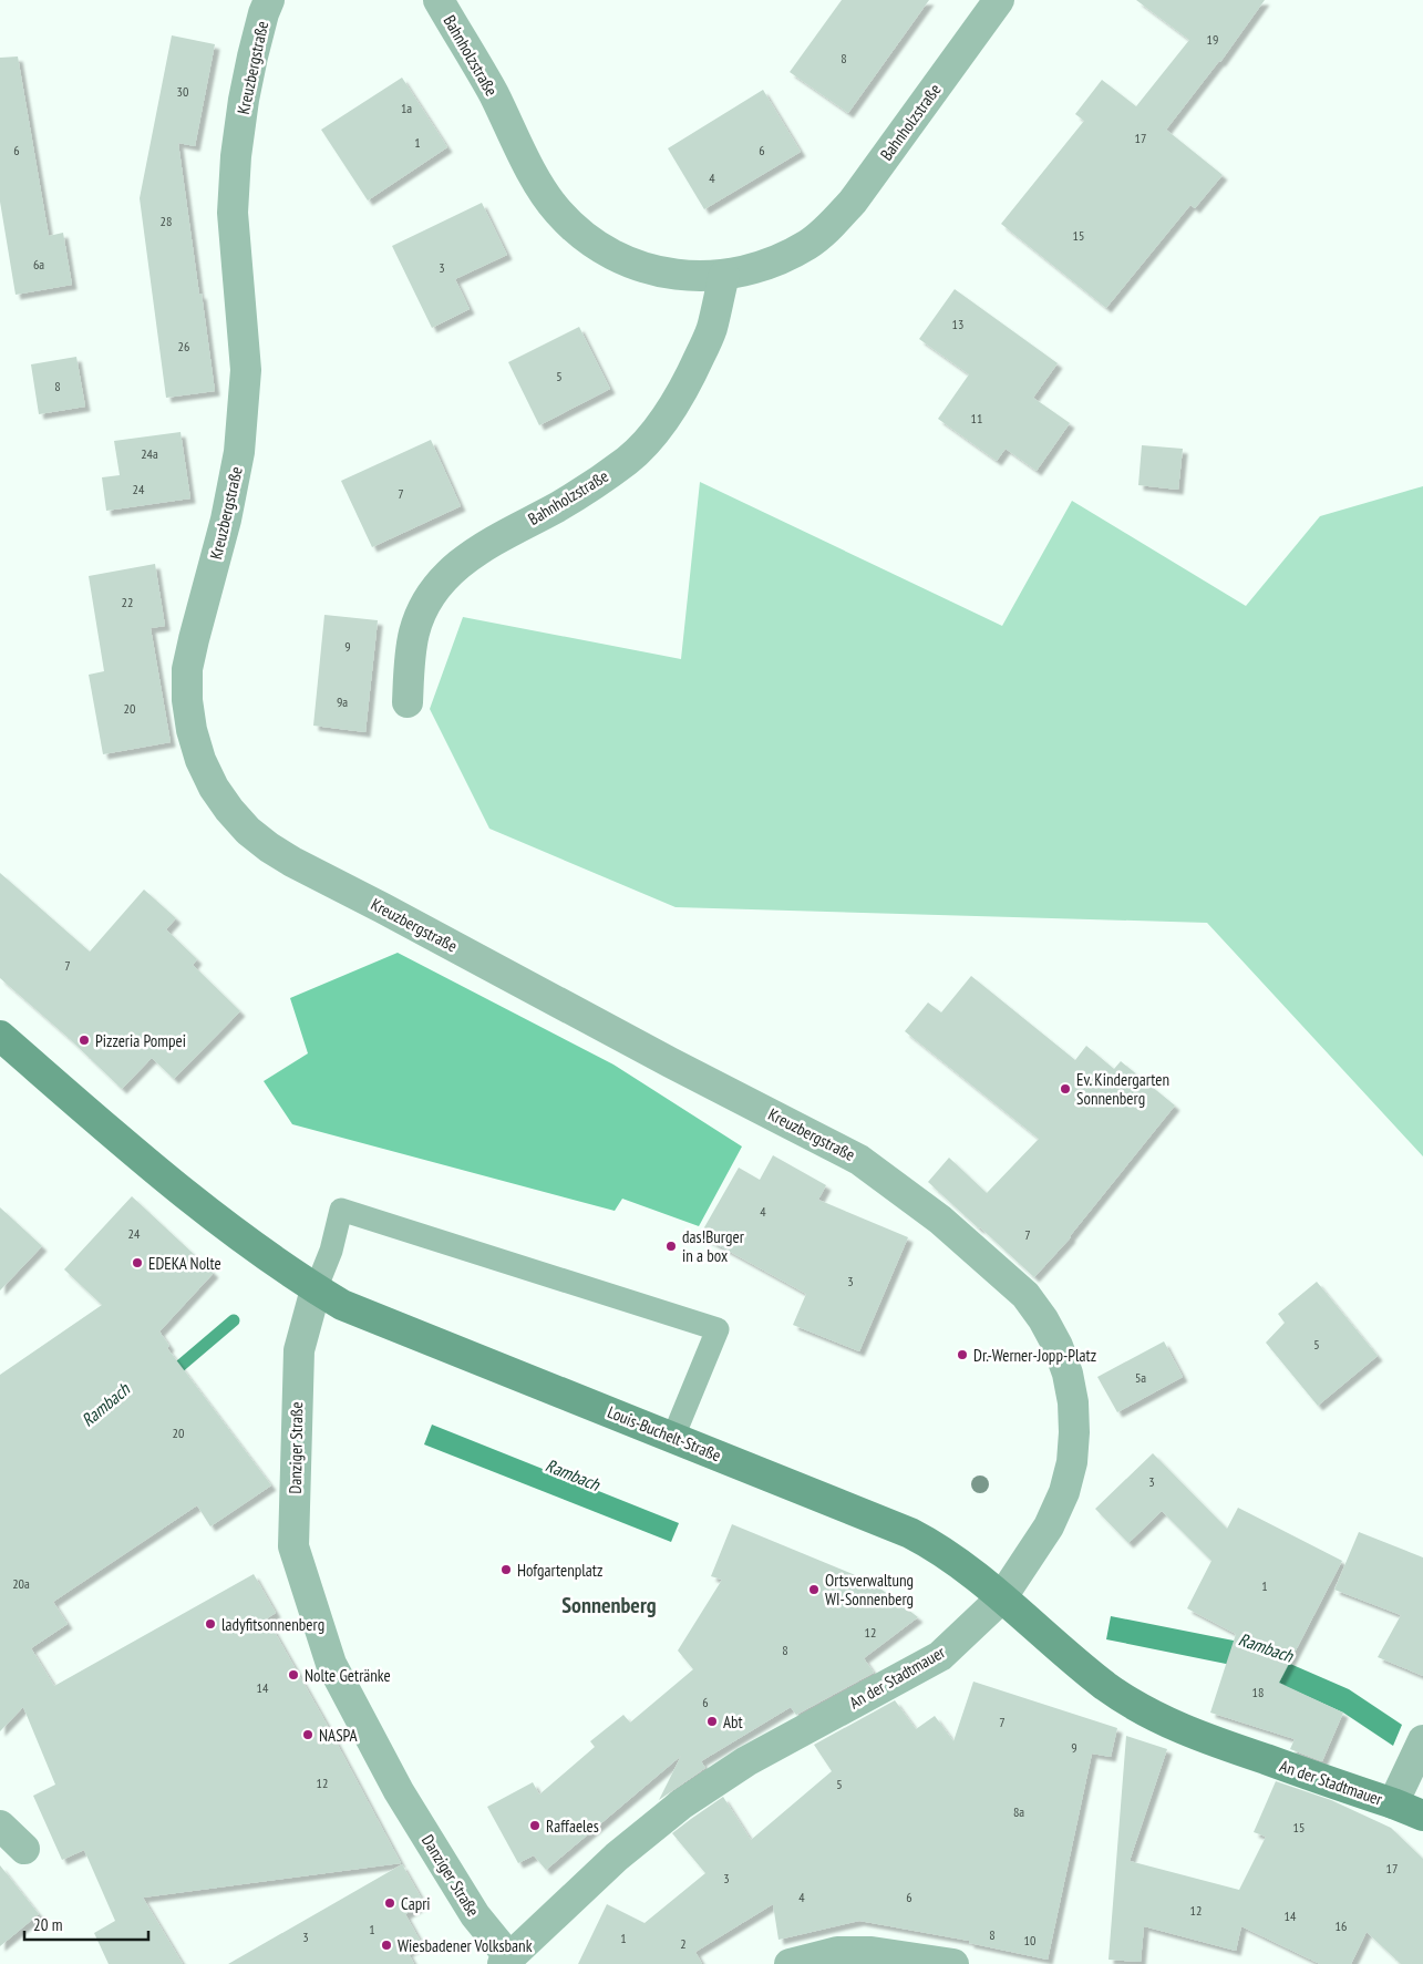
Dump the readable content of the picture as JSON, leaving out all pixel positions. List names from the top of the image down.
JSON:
{
  "streets": {
    "main road": ["Louis-Buchelt-Straße", "An der Stadtmauer"],
    "street": ["Bahnholzstraße", "Kreuzbergstraße", "Danziger Straße"]
  },
  "crossings": [
    ["Kreuzbergstraße", "Louis-Buchelt-Straße"],
    ["Kreuzbergstraße", "An der Stadtmauer"],
    ["Louis-Buchelt-Straße", "Danziger Straße"],
    ["Louis-Buchelt-Straße", "An der Stadtmauer"],
    ["Danziger Straße", "An der Stadtmauer"]
  ],
  "districts": ["Sonnenberg"],
  "water": ["Rambach"],
  "places": [
    "Pizzeria Pompei",
    "Ev. Kindergarten Sonnenberg",
    "das!Burger in a box",
    "EDEKA Nolte",
    "Dr.-Werner-Jopp-Platz",
    "Hofgartenplatz",
    "Ortsverwaltung WI-Sonnenberg",
    "ladyfitsonnenberg",
    "Nolte Getränke",
    "Abt",
    "NASPA",
    "Raffaeles",
    "Capri",
    "Wiesbadener Volksbank"
  ],
  "house_numbers": [
    "19",
    "8",
    "30",
    "1a",
    "17",
    "1",
    "6",
    "6",
    "4",
    "28",
    "15",
    "6a",
    "3",
    "13",
    "26",
    "5",
    "8",
    "11",
    "24a",
    "24",
    "7",
    "22",
    "9",
    "9a",
    "20",
    "7",
    "4",
    "24",
    "7",
    "3",
    "5",
    "5a",
    "20",
    "3",
    "20a",
    "1",
    "12",
    "8",
    "14",
    "18",
    "6",
    "7",
    "9",
    "12",
    "5",
    "8a",
    "15",
    "17",
    "3",
    "4",
    "6",
    "12",
    "14",
    "16",
    "1",
    "8",
    "3",
    "1",
    "10",
    "2"
  ],
  "scale_bar": "20 m"
}
